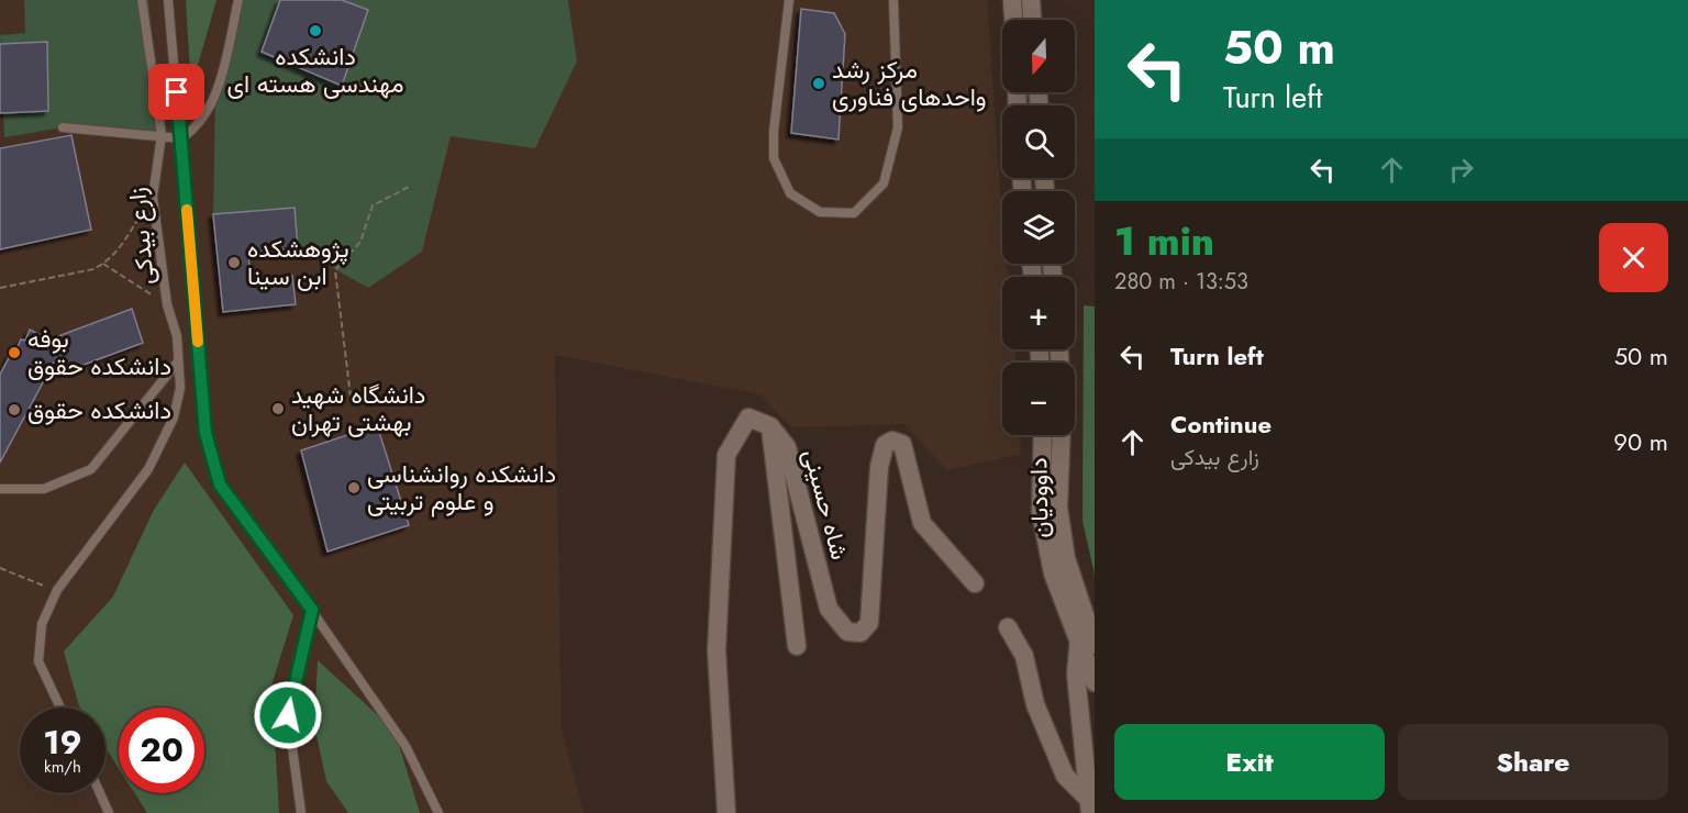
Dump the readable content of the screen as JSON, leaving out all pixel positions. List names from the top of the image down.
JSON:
{
  "streets": {
    "street": ["داوودیان", "شاه حسینی"],
    "lane": ["زارع بیدکی"]
  },
  "places": [
    "دانشکده مهندسی هسته ای",
    "مرکز رشد واحدهای فناوری",
    "پژوهشکده ابن سینا",
    "بوفه دانشکده حقوق",
    "دانشگاه شهید بهشتی تهران",
    "دانشکده حقوق",
    "دانشکده روانشناسی و علوم تربیتی"
  ],
  "north": "bottom",
  "page": {
    "turn": ["50 m", "Turn left"],
    "map_buttons": ["+", "−"],
    "heading": ["1 min", "280 m · 13:53"],
    "list": [
      {
        "name": "Turn left",
        "value": "50 m"
      },
      {
        "name": "Continue",
        "note": "زارع بیدکی",
        "value": "90 m"
      }
    ],
    "speed": "19 km/h",
    "limit": "20",
    "buttons": ["Exit", "Share"]
  }
}
